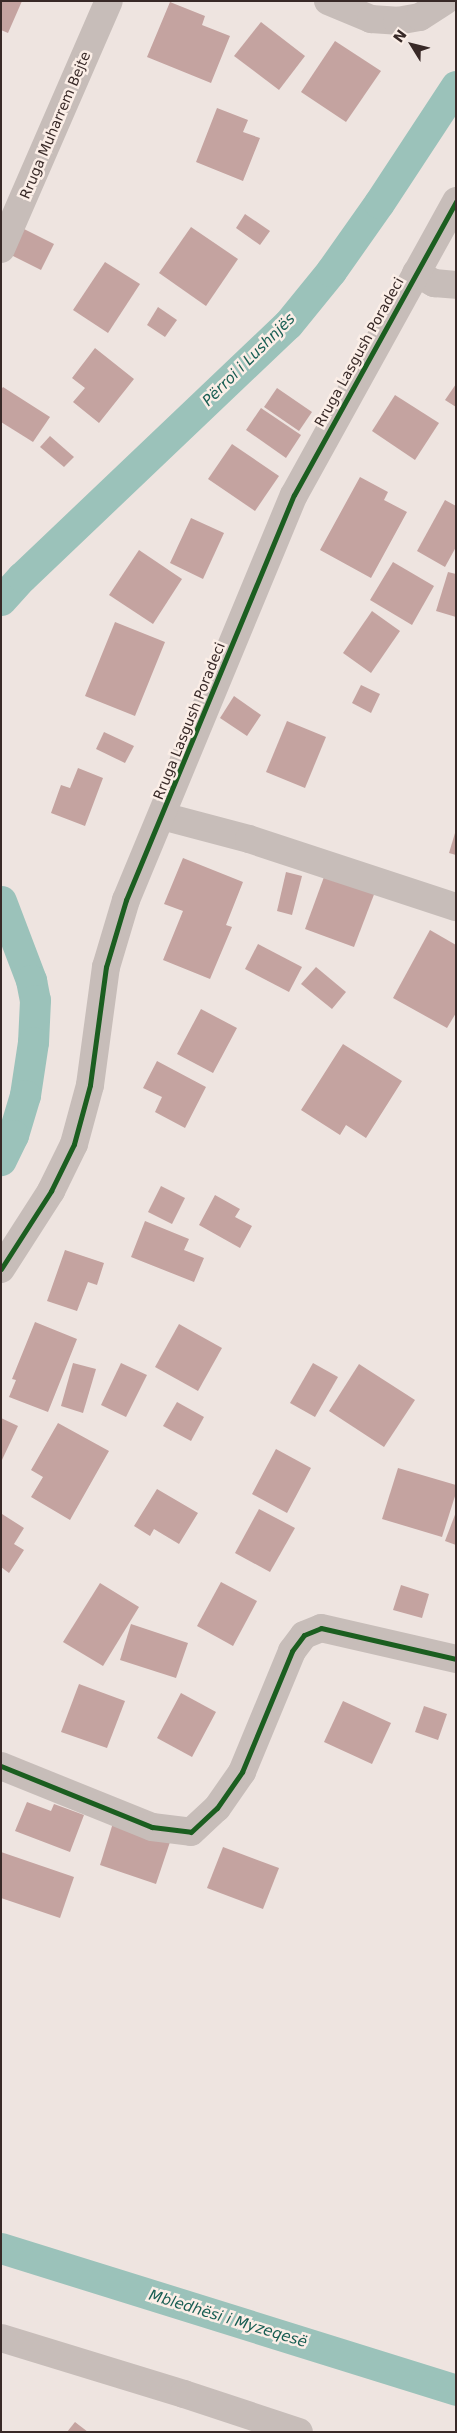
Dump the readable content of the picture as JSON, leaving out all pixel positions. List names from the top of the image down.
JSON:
{
  "streets": {
    "street": ["Rruga Muharrem Bejte", "Rruga Lasgush Poradeci"]
  },
  "water": ["Përroi i Lushnjës", "Mbledhësi i Myzeqesë"],
  "north": "top left"
}
